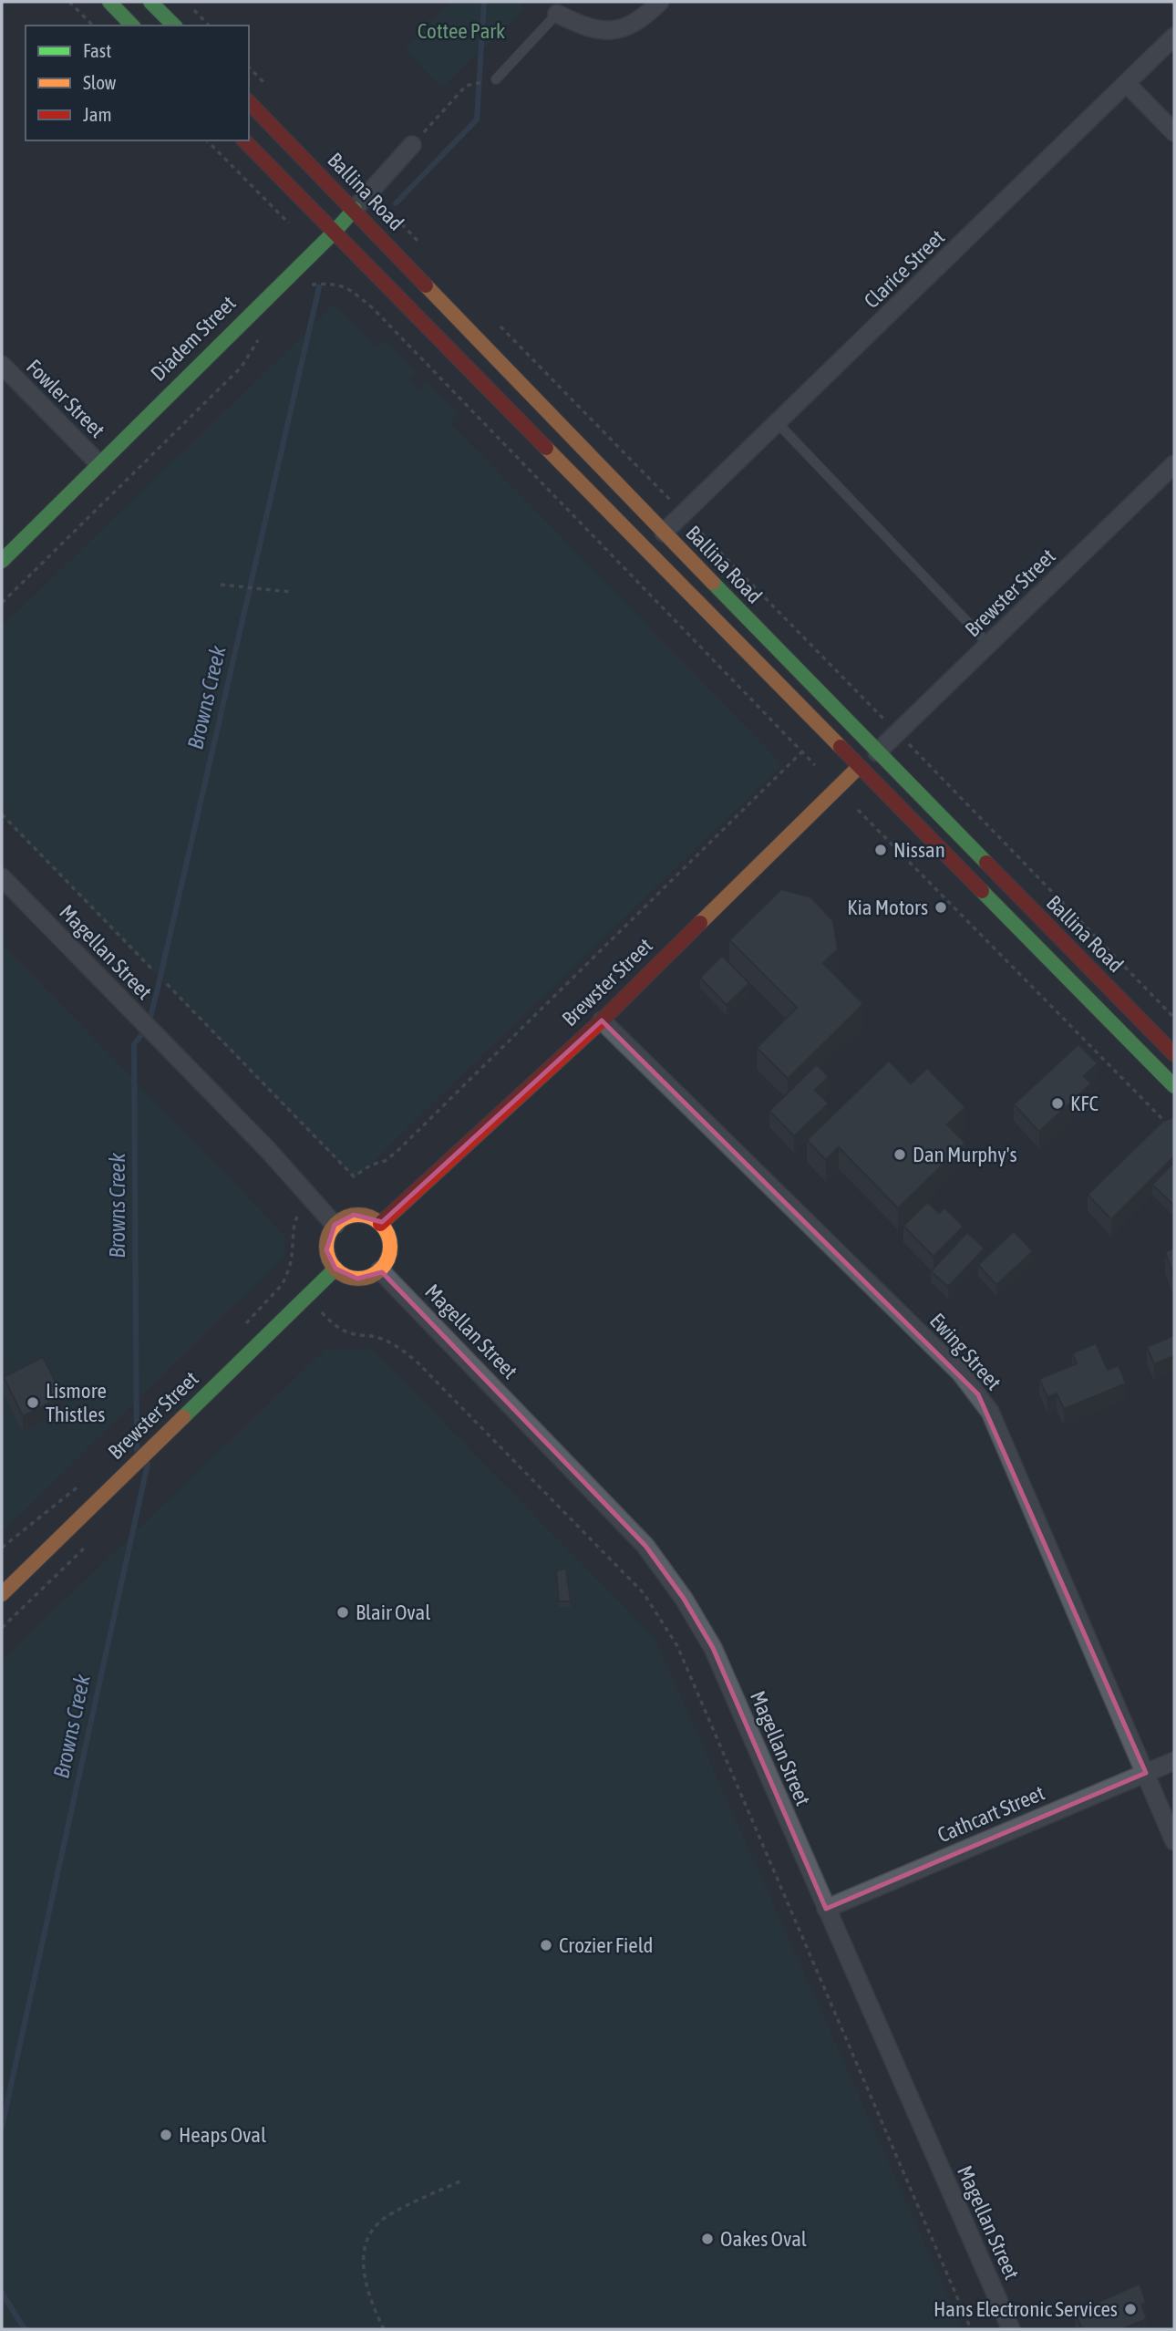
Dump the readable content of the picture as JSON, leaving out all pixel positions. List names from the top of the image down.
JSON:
{
  "streets": {
    "main road": ["Ballina Road", "Diadem Street", "Brewster Street"],
    "street": [
      "Clarice Street",
      "Fowler Street",
      "Magellan Street",
      "Ewing Street",
      "Cathcart Street"
    ]
  },
  "crossings": [
    ["Ballina Road", "Clarice Street"],
    ["Ballina Road", "Diadem Street"],
    ["Ballina Road", "Brewster Street"],
    ["Diadem Street", "Fowler Street"],
    ["Brewster Street", "Magellan Street"],
    ["Brewster Street", "Ewing Street"],
    ["Magellan Street", "Cathcart Street"],
    ["Ewing Street", "Cathcart Street"]
  ],
  "water": ["Browns Creek"],
  "parks": ["Cottee Park"],
  "places": [
    "Nissan",
    "Kia Motors",
    "KFC",
    "Dan Murphy's",
    "Lismore Thistles",
    "Blair Oval",
    "Crozier Field",
    "Heaps Oval",
    "Oakes Oval",
    "Hans Electronic Services"
  ],
  "legend": ["Fast", "Slow", "Jam"]
}
